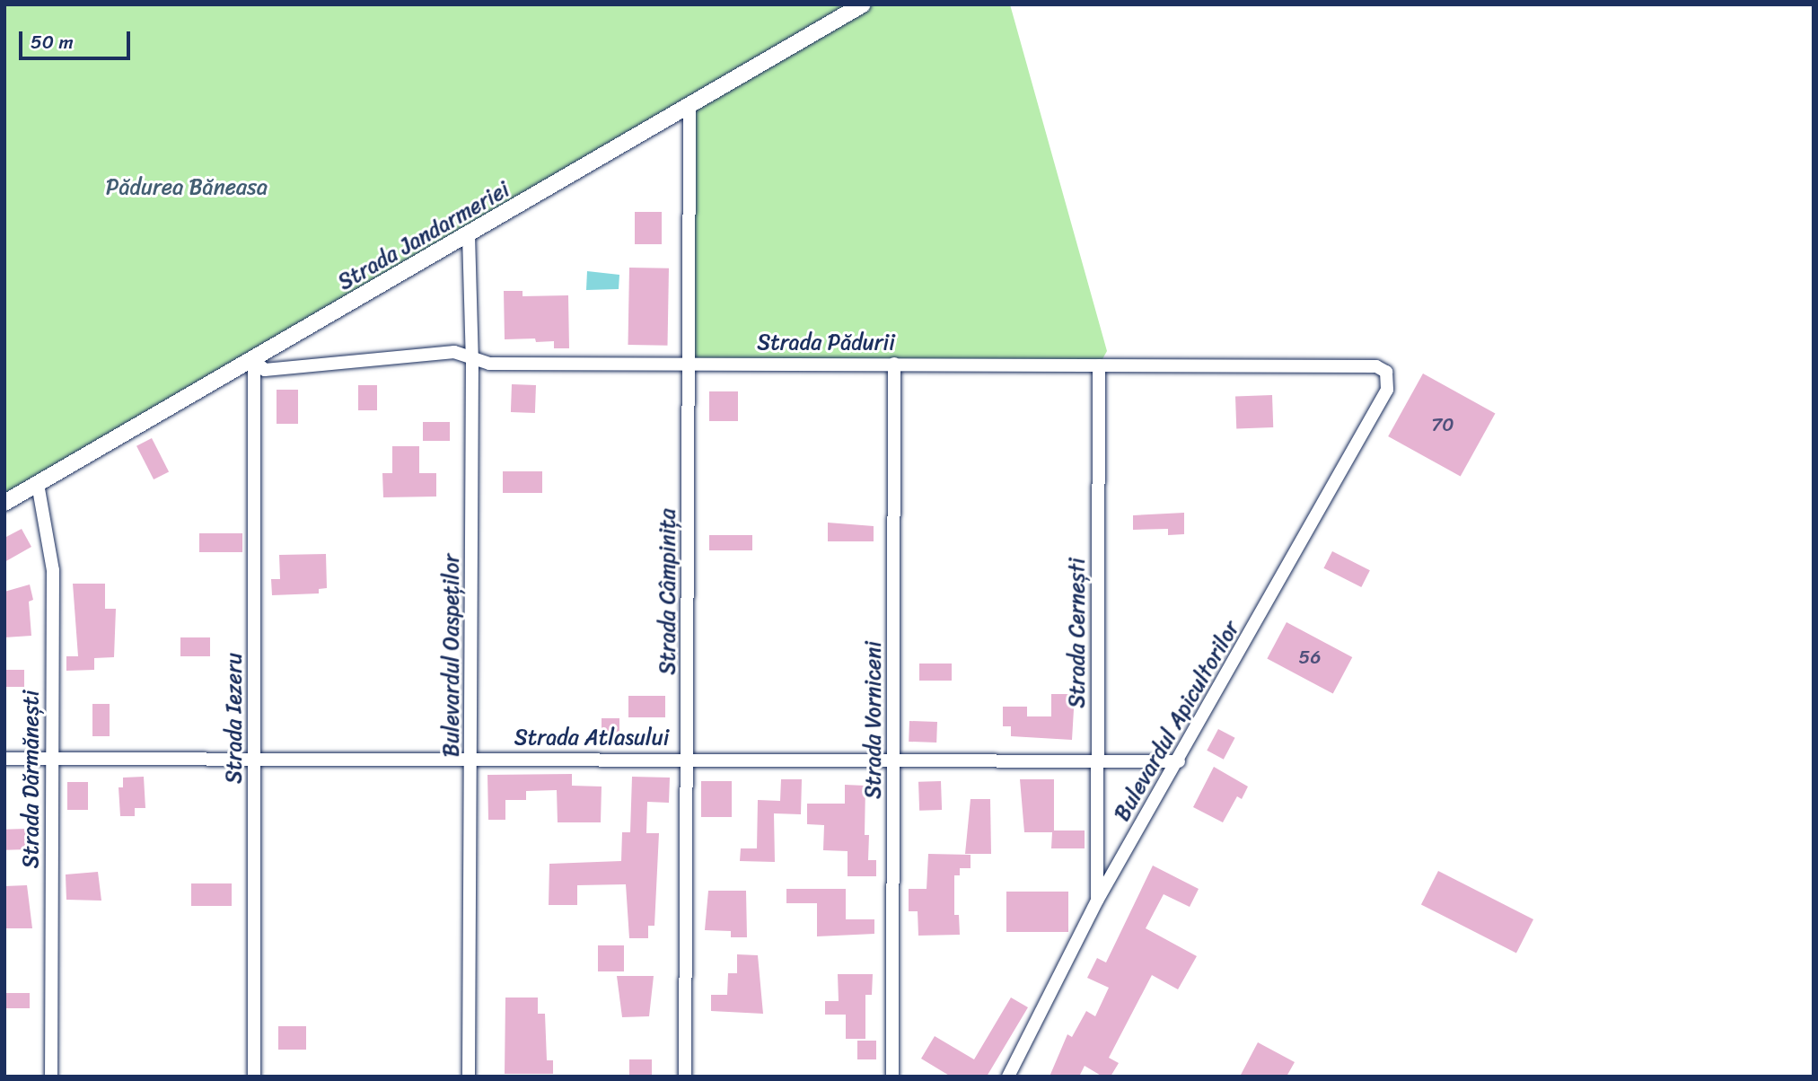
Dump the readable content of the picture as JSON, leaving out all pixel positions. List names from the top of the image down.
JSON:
{
  "streets": {
    "street": [
      "Strada Jandarmeriei",
      "Strada Pădurii",
      "Strada Câmpinița",
      "Strada Cernești",
      "Bulevardul Oaspeților",
      "Strada Iezeru",
      "Strada Vorniceni",
      "Bulevardul Apicultorilor",
      "Strada Atlasului",
      "Strada Dărmănești"
    ]
  },
  "crossings": [
    ["Strada Jandarmeriei", "Strada Pădurii"],
    ["Strada Jandarmeriei", "Strada Câmpinița"],
    ["Strada Jandarmeriei", "Bulevardul Oaspeților"],
    ["Strada Jandarmeriei", "Strada Iezeru"],
    ["Strada Jandarmeriei", "Strada Dărmănești"],
    ["Strada Pădurii", "Strada Câmpinița"],
    ["Strada Pădurii", "Strada Cernești"],
    ["Strada Pădurii", "Bulevardul Oaspeților"],
    ["Strada Pădurii", "Strada Iezeru"],
    ["Strada Pădurii", "Strada Vorniceni"],
    ["Strada Pădurii", "Bulevardul Apicultorilor"],
    ["Strada Câmpinița", "Strada Atlasului"],
    ["Strada Cernești", "Bulevardul Apicultorilor"],
    ["Strada Cernești", "Strada Atlasului"],
    ["Bulevardul Oaspeților", "Strada Atlasului"],
    ["Strada Iezeru", "Strada Atlasului"],
    ["Strada Vorniceni", "Strada Atlasului"],
    ["Bulevardul Apicultorilor", "Strada Atlasului"],
    ["Strada Atlasului", "Strada Dărmănești"]
  ],
  "parks": ["Pădurea Băneasa"],
  "house_numbers": ["70", "56"],
  "scale_bar": "50 m"
}
